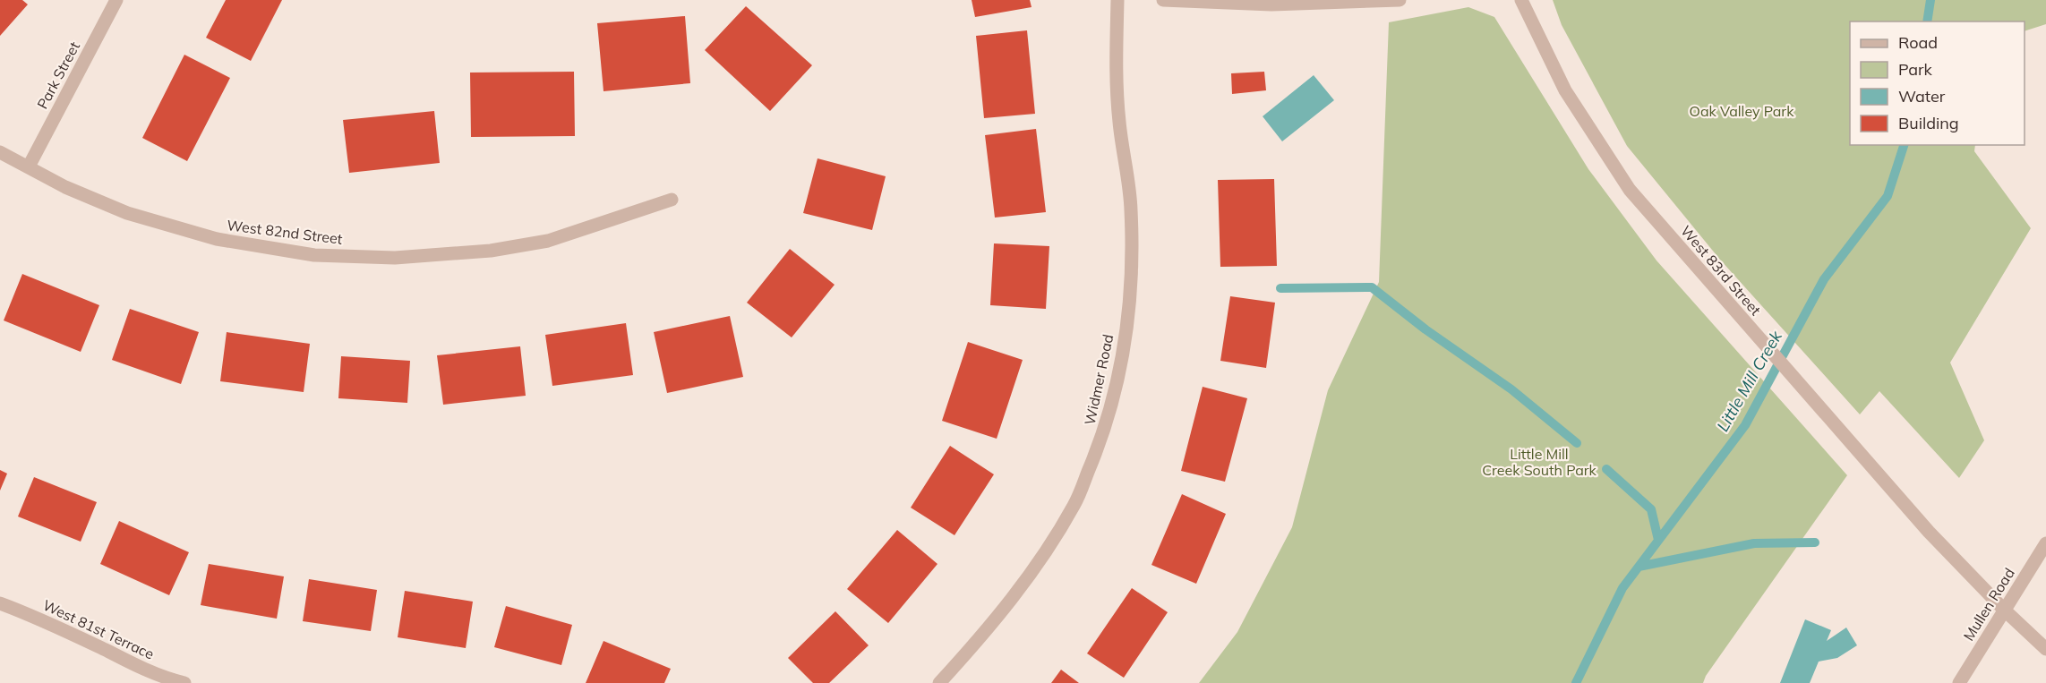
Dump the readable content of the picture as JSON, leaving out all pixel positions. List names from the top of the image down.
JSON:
{
  "streets": {
    "street": [
      "Park Street",
      "West 82nd Street",
      "West 83rd Street",
      "Widmer Road",
      "Mullen Road",
      "West 81st Terrace"
    ]
  },
  "crossings": [
    ["Park Street", "West 82nd Street"],
    ["West 83rd Street", "Mullen Road"]
  ],
  "water": ["Little Mill Creek"],
  "parks": ["Oak Valley Park", "Little Mill Creek South Park"],
  "legend": [
    "Road",
    "Park",
    "Water",
    "Building"
  ]
}
